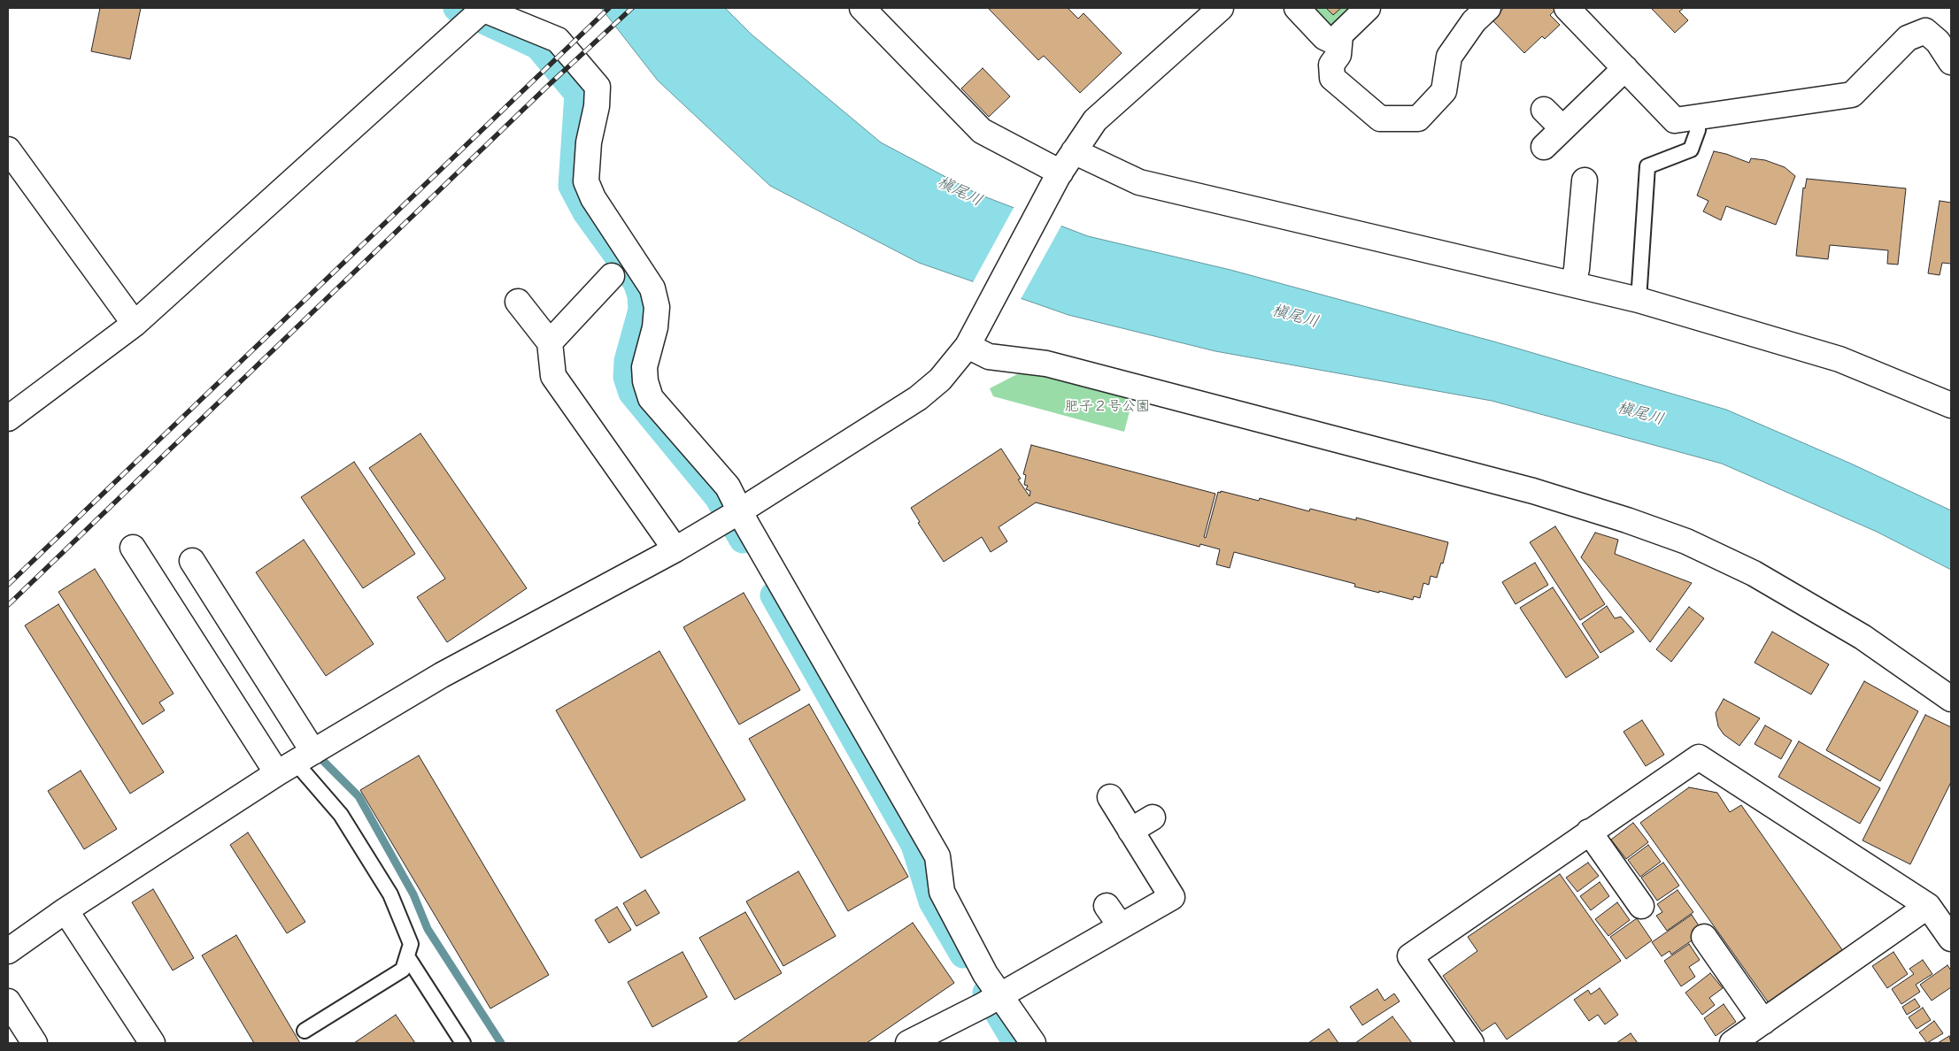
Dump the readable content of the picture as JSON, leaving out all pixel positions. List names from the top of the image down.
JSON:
{
  "water": ["槇尾川"],
  "parks": ["肥子２号公園"]
}
